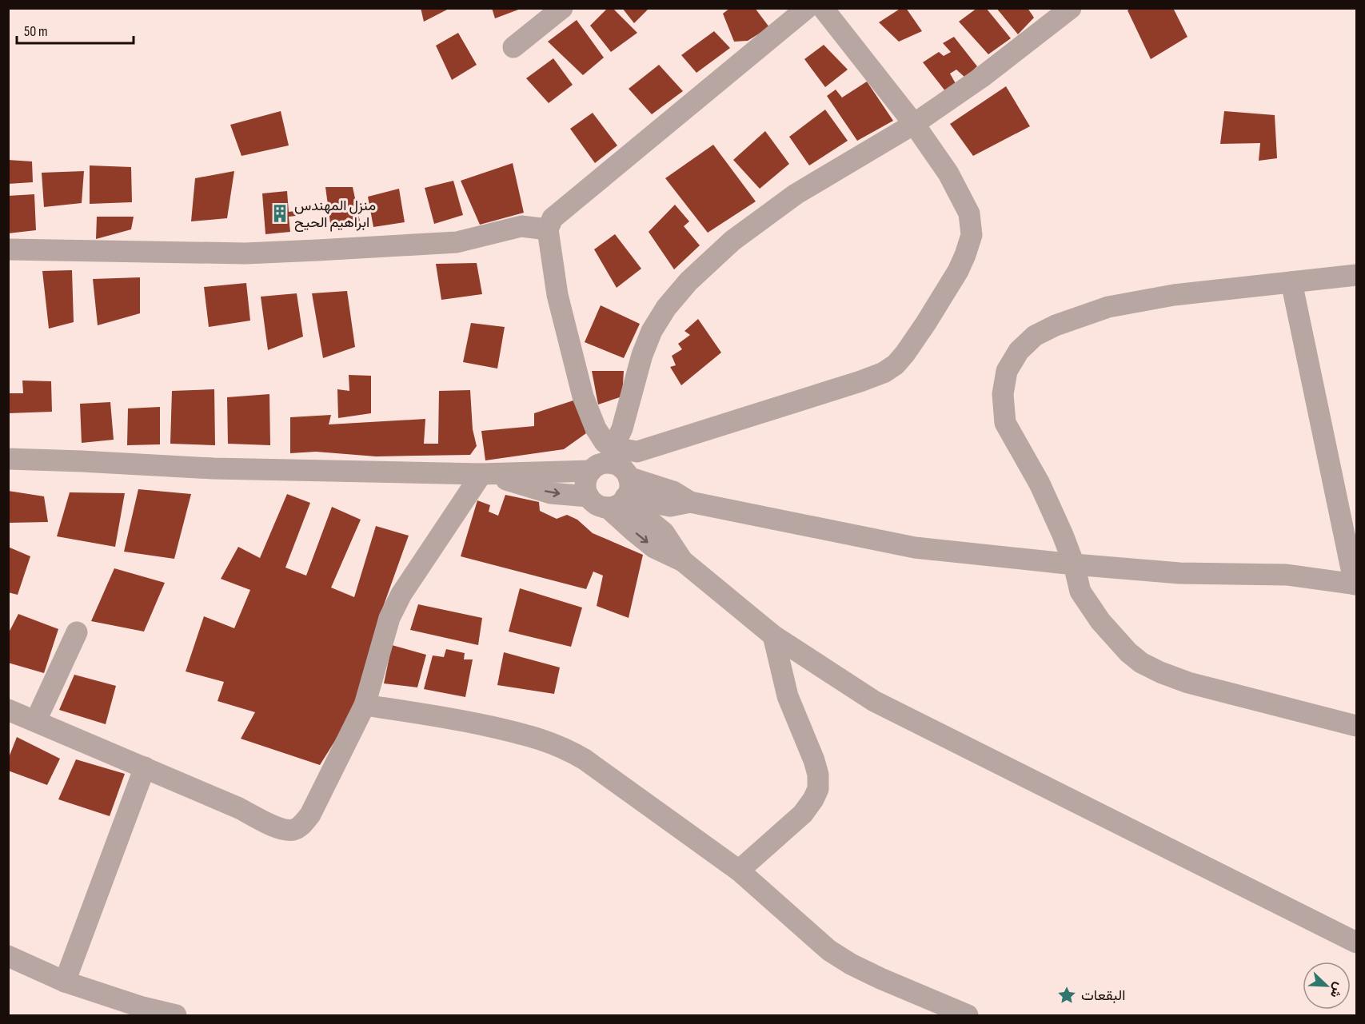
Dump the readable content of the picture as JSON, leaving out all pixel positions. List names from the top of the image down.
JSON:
{
  "places": {
    "building": ["منزل المهندس ابراهيم الحيح"],
    "place": ["البقعات"]
  },
  "scale_bar": "50 m",
  "north": "bottom right"
}
